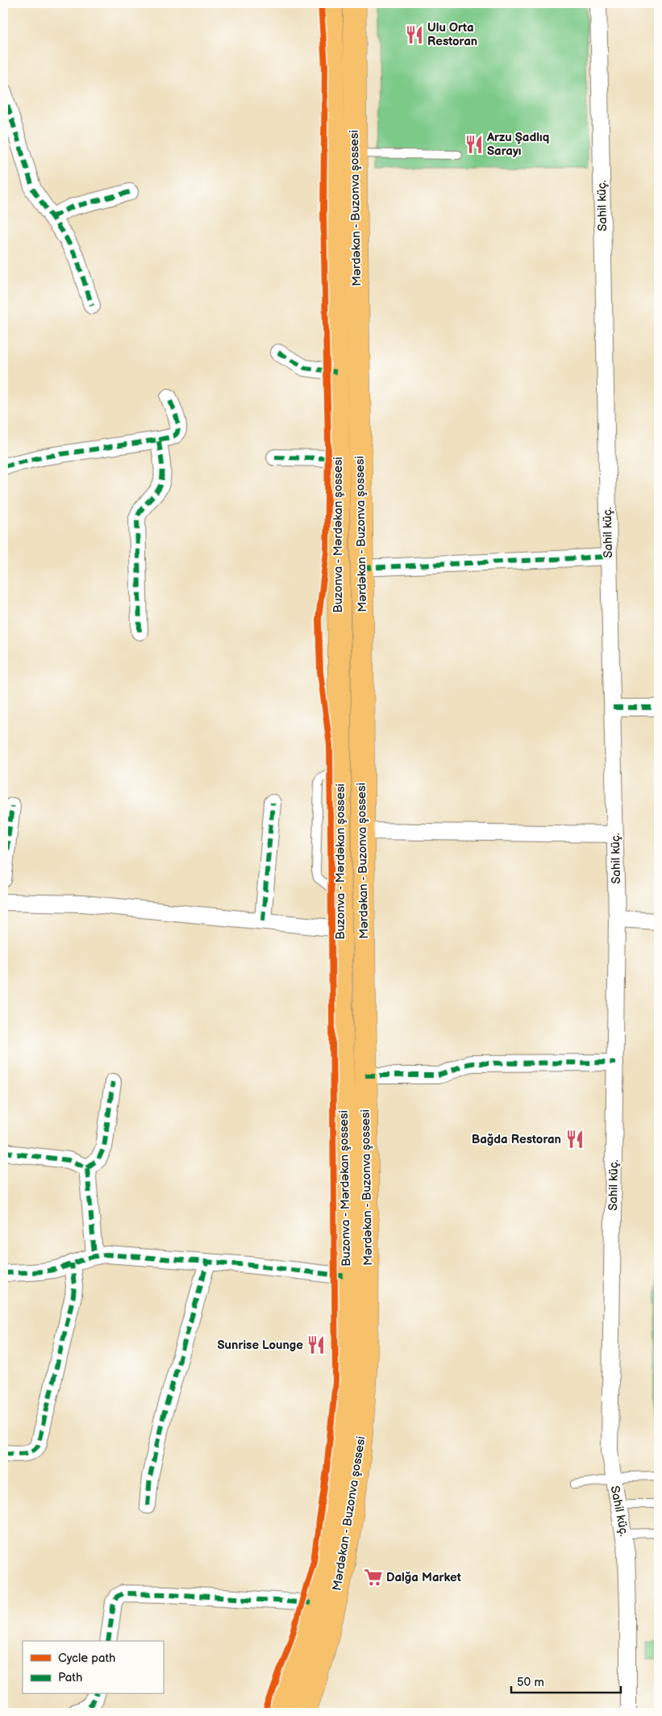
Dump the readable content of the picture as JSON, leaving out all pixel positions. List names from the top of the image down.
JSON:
{
  "streets": {
    "main road": ["Mərdəkan - Buzonva şossesi", "Buzonva - Mərdəkan şossesi"],
    "street": ["Sahil küç."]
  },
  "places": {
    "restaurant": [
      "Ulu Orta Restoran",
      "Arzu Şadlıq Sarayı",
      "Bağda Restoran",
      "Sunrise Lounge"
    ],
    "supermarket": ["Dalğa Market"]
  },
  "legend": ["Cycle path", "Path"],
  "scale_bar": "50 m"
}
